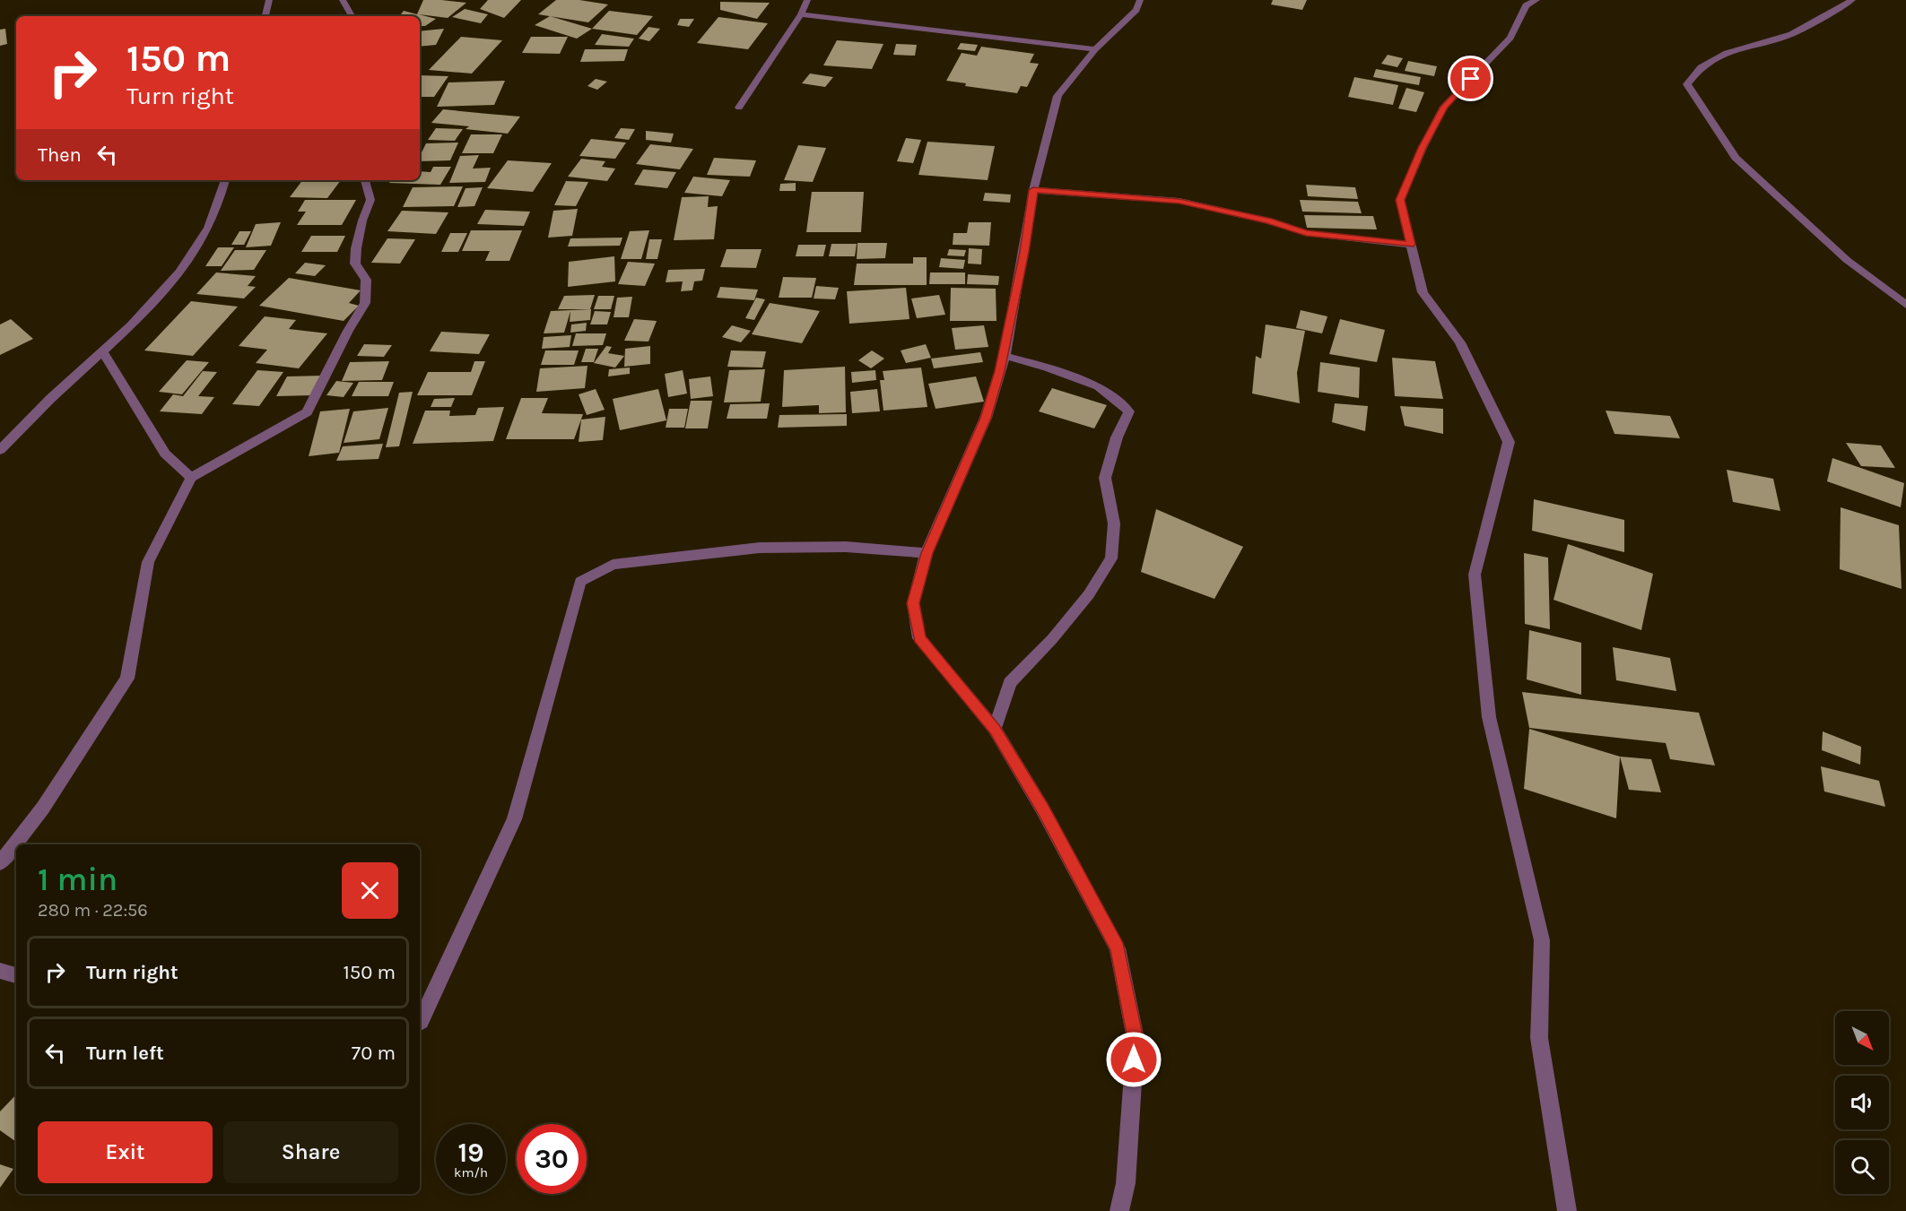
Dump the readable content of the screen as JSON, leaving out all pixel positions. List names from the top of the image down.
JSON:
{
  "north": "bottom right",
  "page": {
    "turn": ["150 m", "Turn right"],
    "then": "Then",
    "heading": ["1 min", "280 m · 22:56"],
    "list": [
      {
        "name": "Turn right",
        "value": "150 m"
      },
      {
        "name": "Turn left",
        "value": "70 m"
      }
    ],
    "buttons": ["Exit", "Share"],
    "speed": "19 km/h",
    "limit": "30"
  }
}
